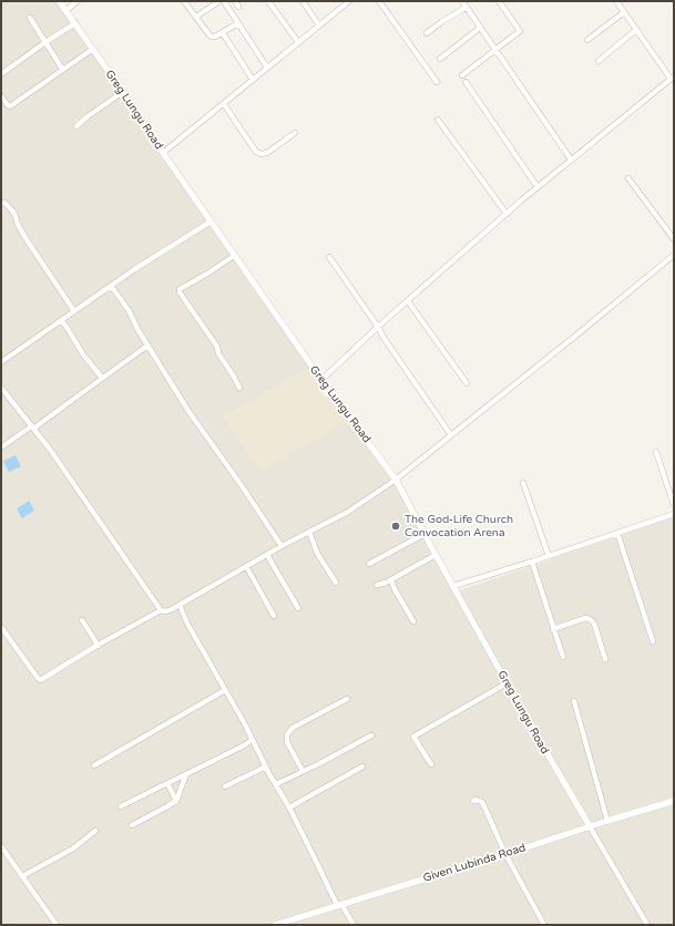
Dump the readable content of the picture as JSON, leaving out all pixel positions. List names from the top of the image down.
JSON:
{
  "streets": {
    "street": ["Greg Lungu Road", "Given Lubinda Road"]
  },
  "crossings": [
    ["Greg Lungu Road", "Given Lubinda Road"]
  ],
  "places": ["The God-Life Church Convocation Arena"]
}
